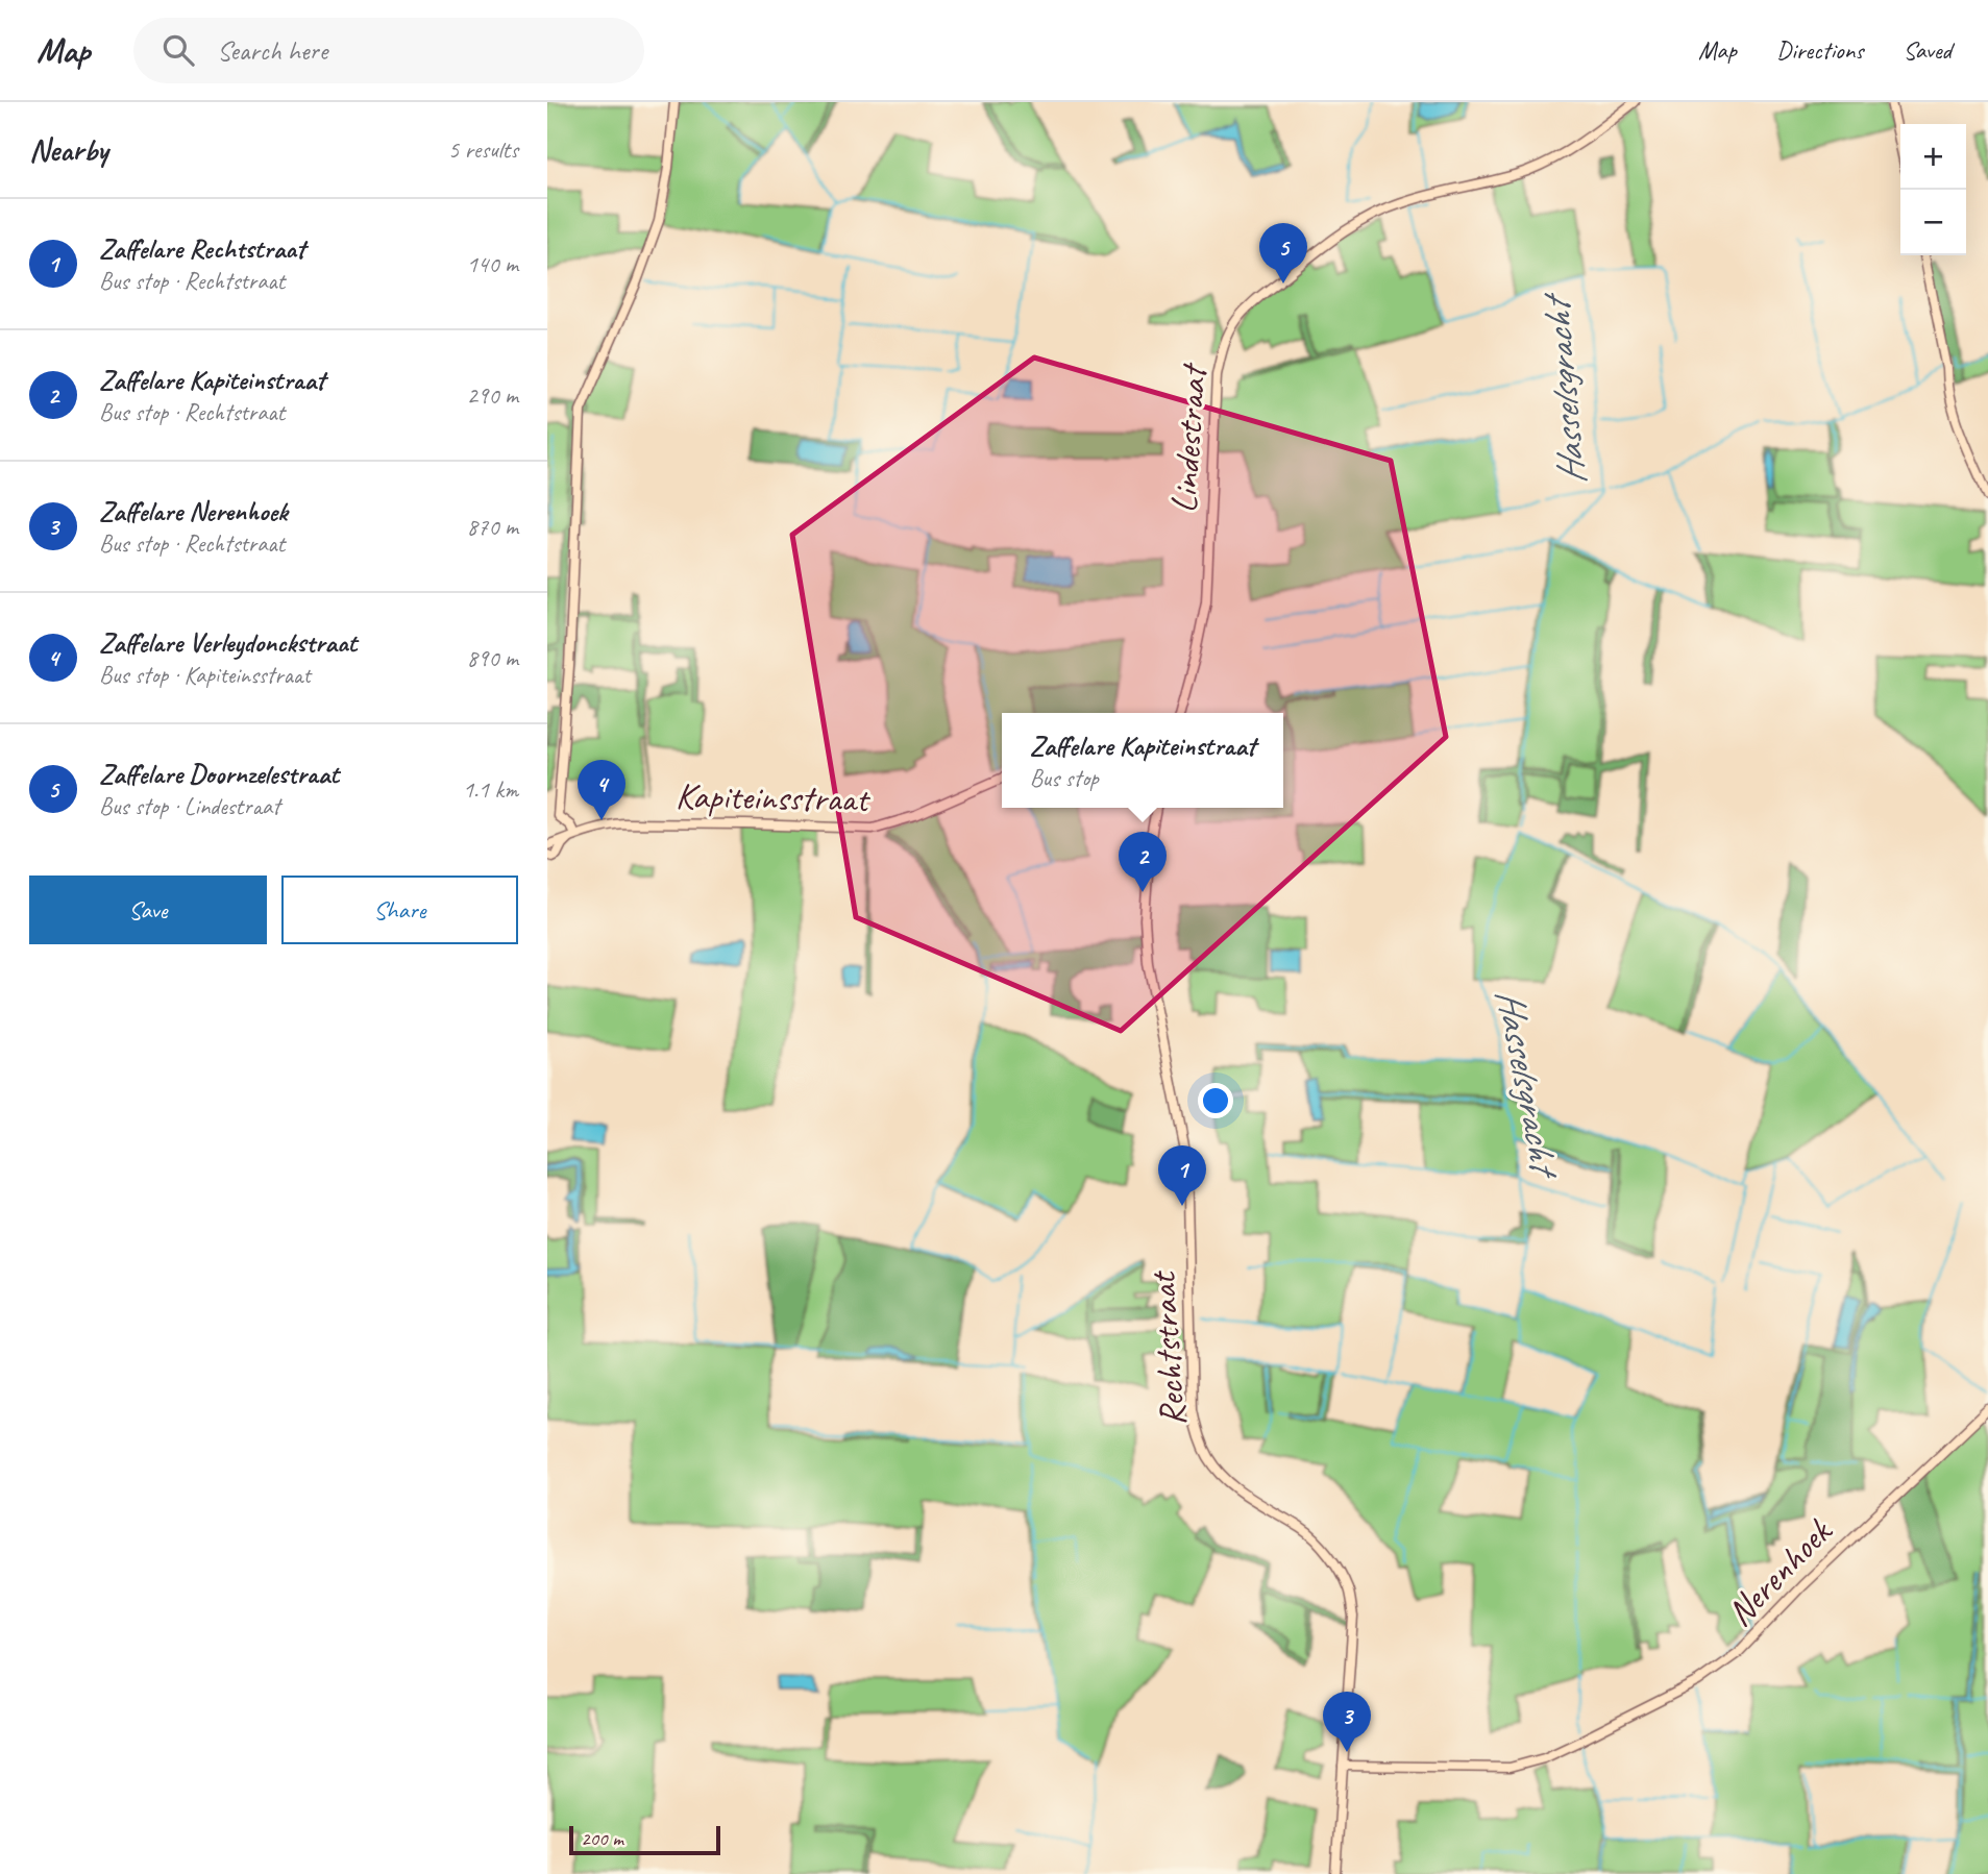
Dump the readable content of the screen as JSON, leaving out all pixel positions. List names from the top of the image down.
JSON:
{
  "streets": {
    "street": [
      "Lindestraat",
      "Kapiteinsstraat",
      "Rechtstraat",
      "Nerenhoek"
    ]
  },
  "crossings": [
    ["Rechtstraat", "Nerenhoek"]
  ],
  "water": ["Hasselsgracht"],
  "scale_bar": "200 m",
  "page": {
    "header": "Map",
    "search": "Search here",
    "nav": ["Map", "Directions", "Saved"],
    "heading": ["Nearby", "5 results"],
    "map_buttons": ["+", "−"],
    "list": [
      {
        "mark": "1",
        "name": "Zaffelare Rechtstraat",
        "note": "Bus stop · Rechtstraat",
        "value": "140 m"
      },
      {
        "mark": "2",
        "name": "Zaffelare Kapiteinstraat",
        "note": "Bus stop · Rechtstraat",
        "value": "290 m"
      },
      {
        "mark": "3",
        "name": "Zaffelare Nerenhoek",
        "note": "Bus stop · Rechtstraat",
        "value": "870 m"
      },
      {
        "mark": "4",
        "name": "Zaffelare Verleydonckstraat",
        "note": "Bus stop · Kapiteinsstraat",
        "value": "890 m"
      },
      {
        "mark": "5",
        "name": "Zaffelare Doornzelestraat",
        "note": "Bus stop · Lindestraat",
        "value": "1.1 km"
      }
    ],
    "pins": [
      "5",
      "4",
      "2",
      "1",
      "3"
    ],
    "popup": ["Zaffelare Kapiteinstraat", "Bus stop"],
    "buttons": ["Save", "Share"],
    "scale": "200 m"
  }
}
